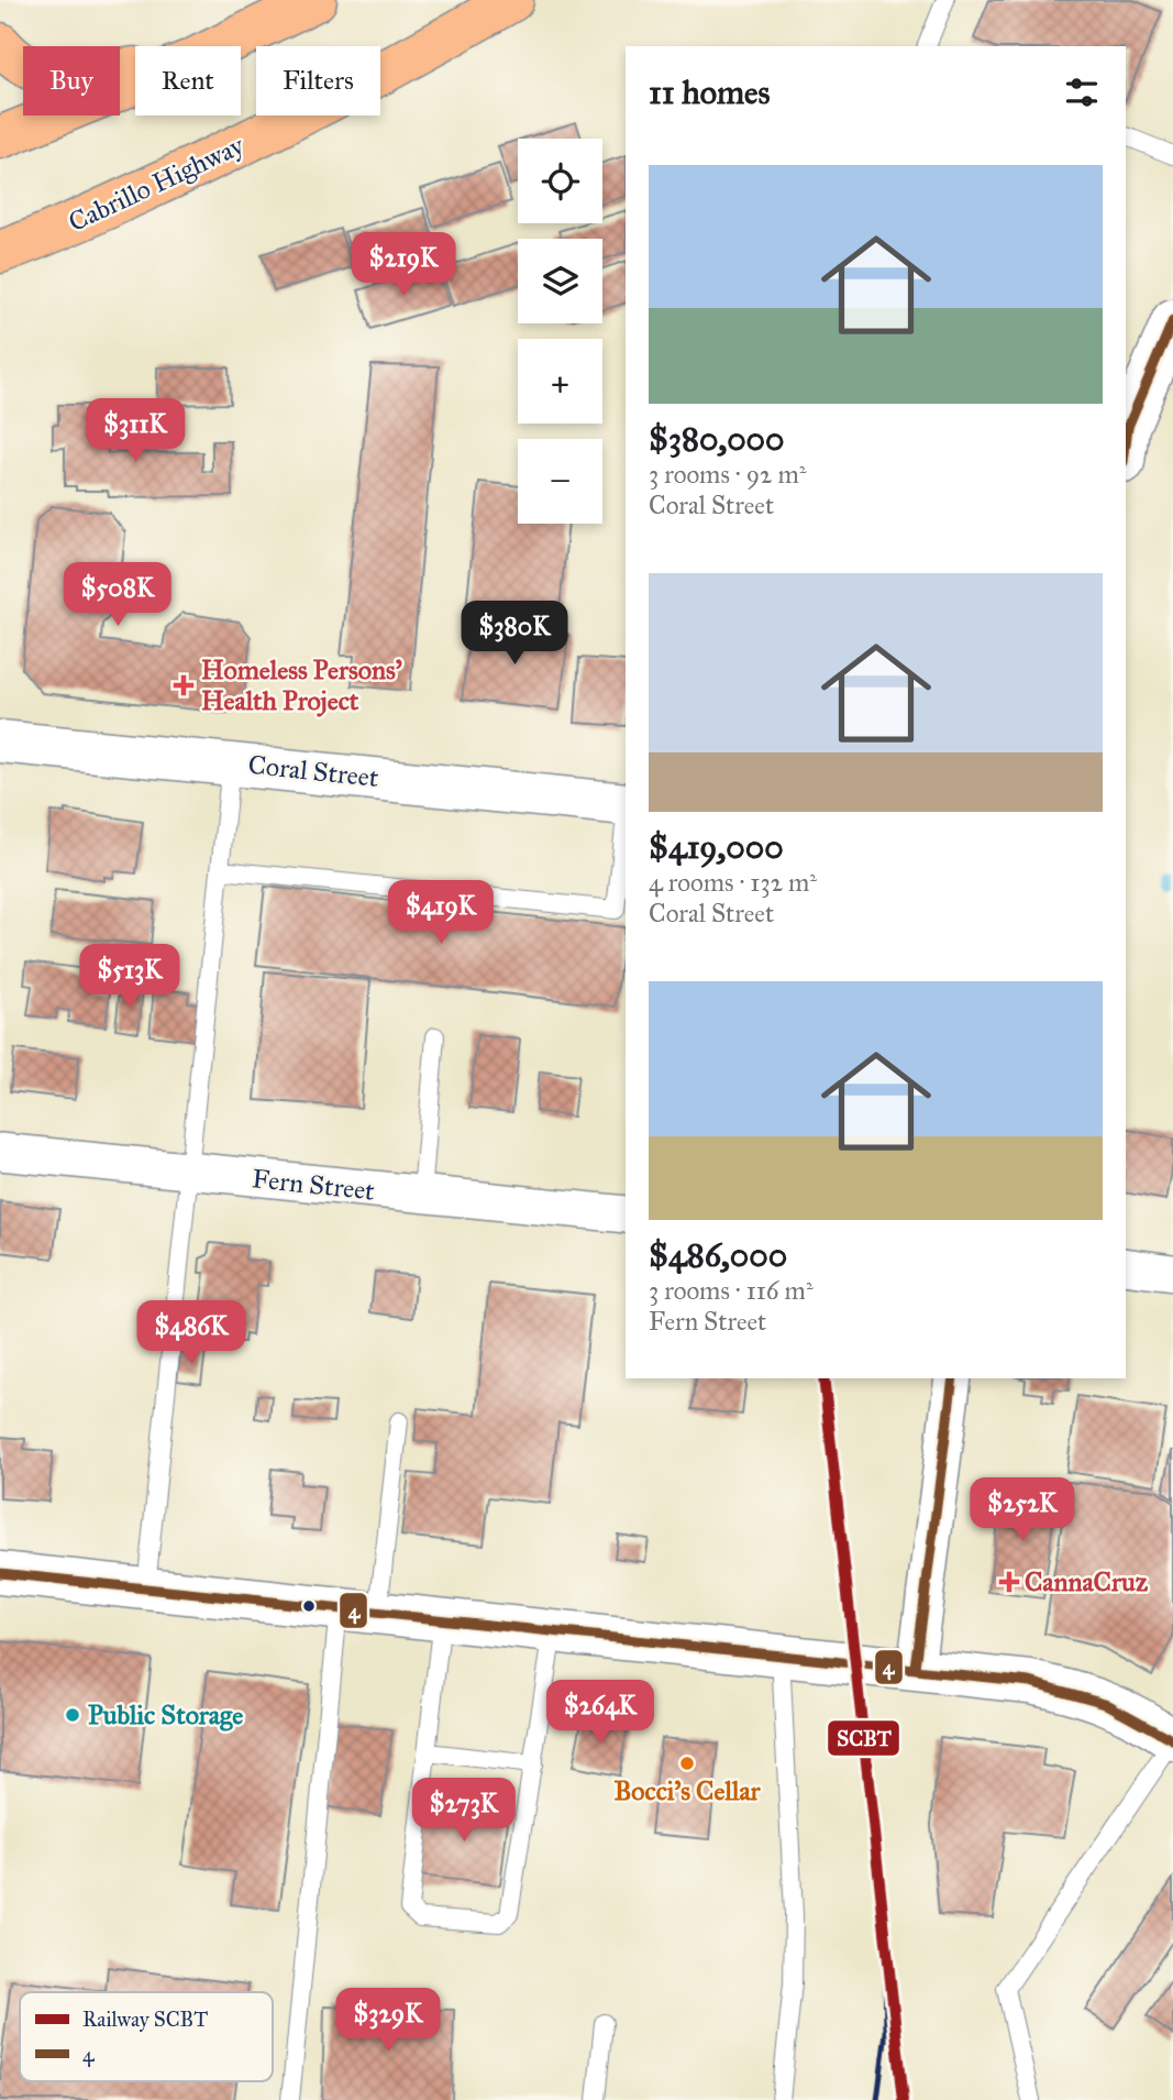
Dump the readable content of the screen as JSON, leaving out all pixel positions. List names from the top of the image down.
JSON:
{
  "streets": {
    "highway": ["Cabrillo Highway"],
    "street": ["Coral Street", "Fern Street"]
  },
  "places": {
    "health": ["Homeless Persons' Health Project", "CannaCruz"],
    "other": ["Public Storage", "Bocci's Cellar"]
  },
  "lines": ["transit line 4", "rail line SCBT"],
  "legend": ["Railway SCBT", "4"],
  "page": {
    "chip": ["Buy", "Rent", "Filters"],
    "heading": "11 homes",
    "map_buttons": ["+", "−"],
    "list": [
      {
        "name": "$380,000",
        "note": "3 rooms · 92 m² · Coral Street"
      },
      {
        "name": "$419,000",
        "note": "4 rooms · 132 m² · Coral Street"
      },
      {
        "name": "$486,000",
        "note": "3 rooms · 116 m² · Fern Street"
      }
    ],
    "price": [
      "$219K",
      "$311K",
      "$508K",
      "$380K",
      "$419K",
      "$513K",
      "$486K",
      "$252K",
      "$264K",
      "$273K",
      "$329K"
    ]
  }
}
